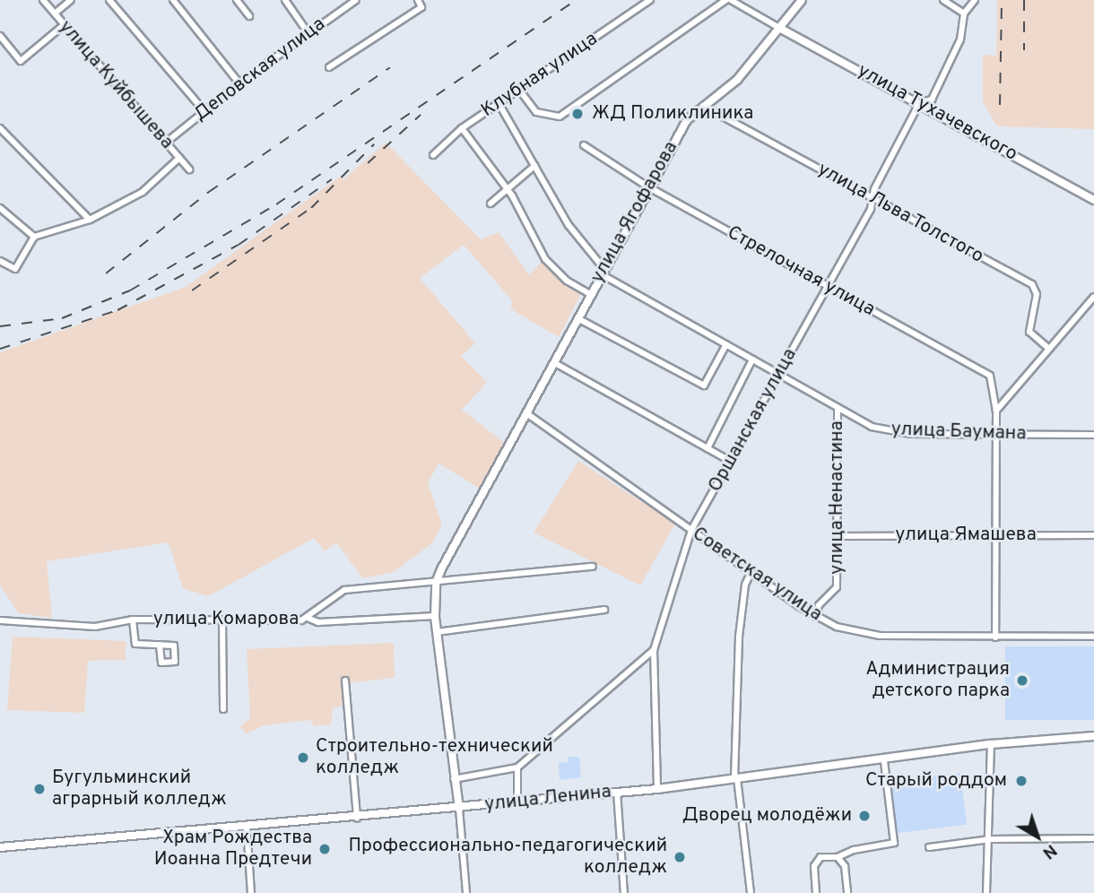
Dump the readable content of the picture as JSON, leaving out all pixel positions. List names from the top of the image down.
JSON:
{
  "streets": {
    "main road": ["улица Тухачевского", "улица Ягофарова", "улица Ленина"],
    "street": [
      "Деповская улица",
      "Клубная улица",
      "улица Куйбышева",
      "улица Льва Толстого",
      "Стрелочная улица",
      "Оршанская улица",
      "улица Баумана",
      "улица Ненастина",
      "улица Ямашева",
      "Советская улица",
      "улица Комарова"
    ]
  },
  "crossings": [
    ["Деповская улица", "улица Куйбышева"],
    ["улица Тухачевского", "улица Ягофарова"],
    ["улица Тухачевского", "Оршанская улица"],
    ["улица Ягофарова", "улица Льва Толстого"],
    ["улица Ягофарова", "Стрелочная улица"],
    ["улица Ягофарова", "улица Баумана"],
    ["улица Ягофарова", "Советская улица"],
    ["улица Ягофарова", "улица Комарова"],
    ["улица Льва Толстого", "Оршанская улица"],
    ["Стрелочная улица", "Оршанская улица"],
    ["Оршанская улица", "улица Баумана"],
    ["Оршанская улица", "Советская улица"],
    ["улица Баумана", "улица Ненастина"],
    ["улица Ненастина", "улица Ямашева"],
    ["улица Ненастина", "Советская улица"]
  ],
  "places": [
    "ЖД Поликлиника",
    "Администрация детского парка",
    "Строительно-технический колледж",
    "Старый роддом",
    "Бугульминский аграрный колледж",
    "Дворец молодёжи",
    "Храм Рождества Иоанна Предтечи",
    "Профессионально-педагогический колледж"
  ],
  "north": "bottom right"
}
